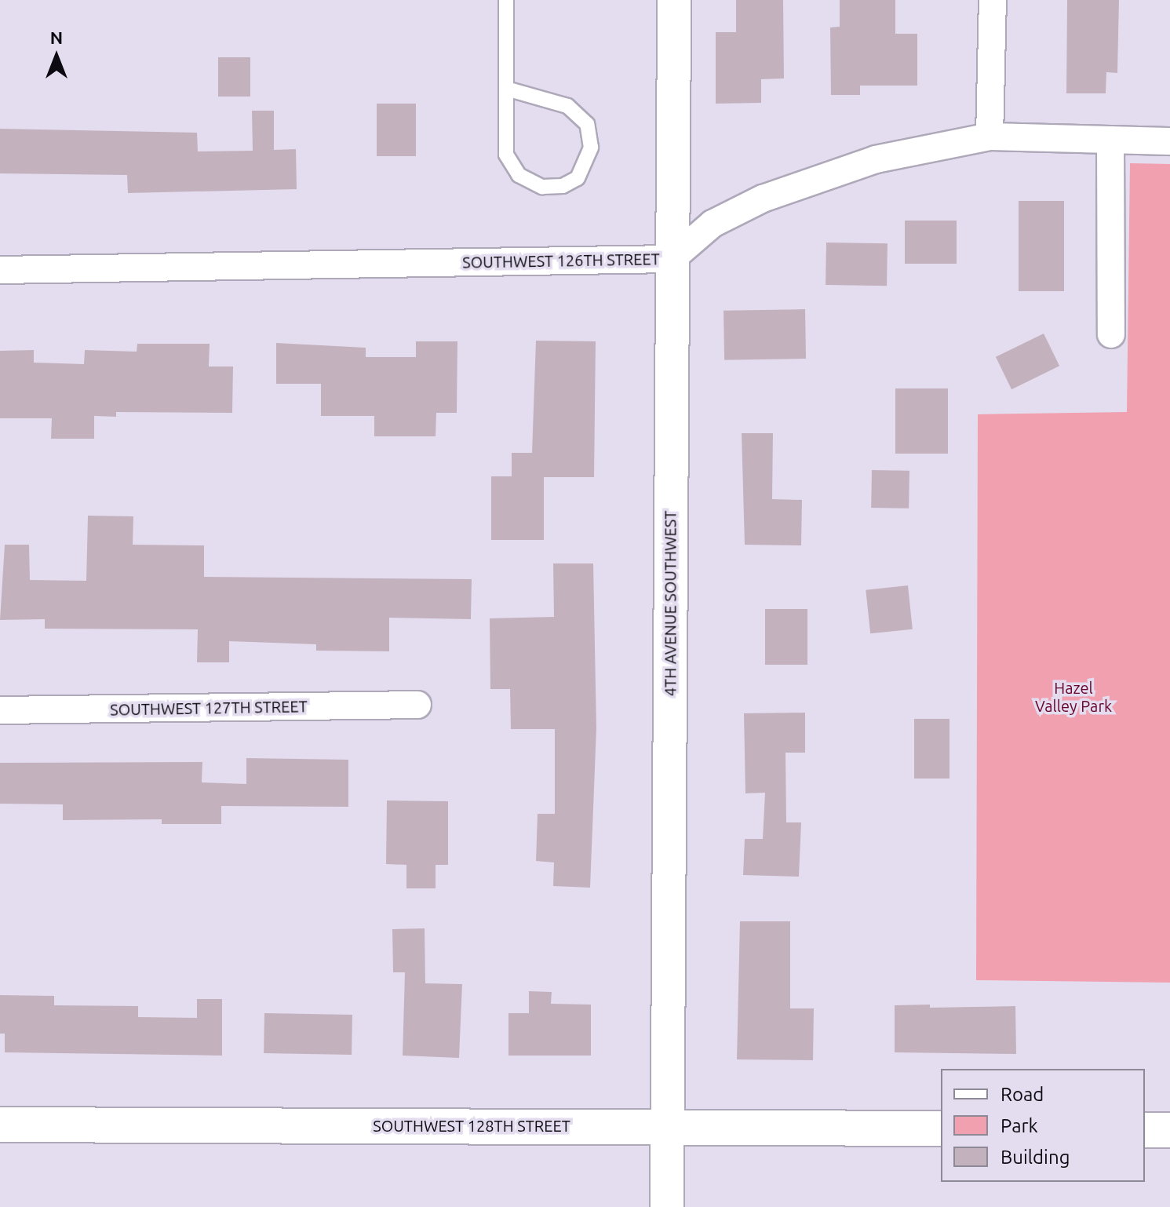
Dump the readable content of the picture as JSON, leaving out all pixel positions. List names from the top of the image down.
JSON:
{
  "streets": {
    "main road": ["SOUTHWEST 128TH STREET"],
    "street": ["SOUTHWEST 126TH STREET", "4TH AVENUE SOUTHWEST", "SOUTHWEST 127TH STREET"]
  },
  "crossings": [
    ["SOUTHWEST 126TH STREET", "4TH AVENUE SOUTHWEST"],
    ["4TH AVENUE SOUTHWEST", "SOUTHWEST 128TH STREET"]
  ],
  "parks": ["Hazel Valley Park"],
  "legend": ["Road", "Park", "Building"],
  "north": "top"
}
